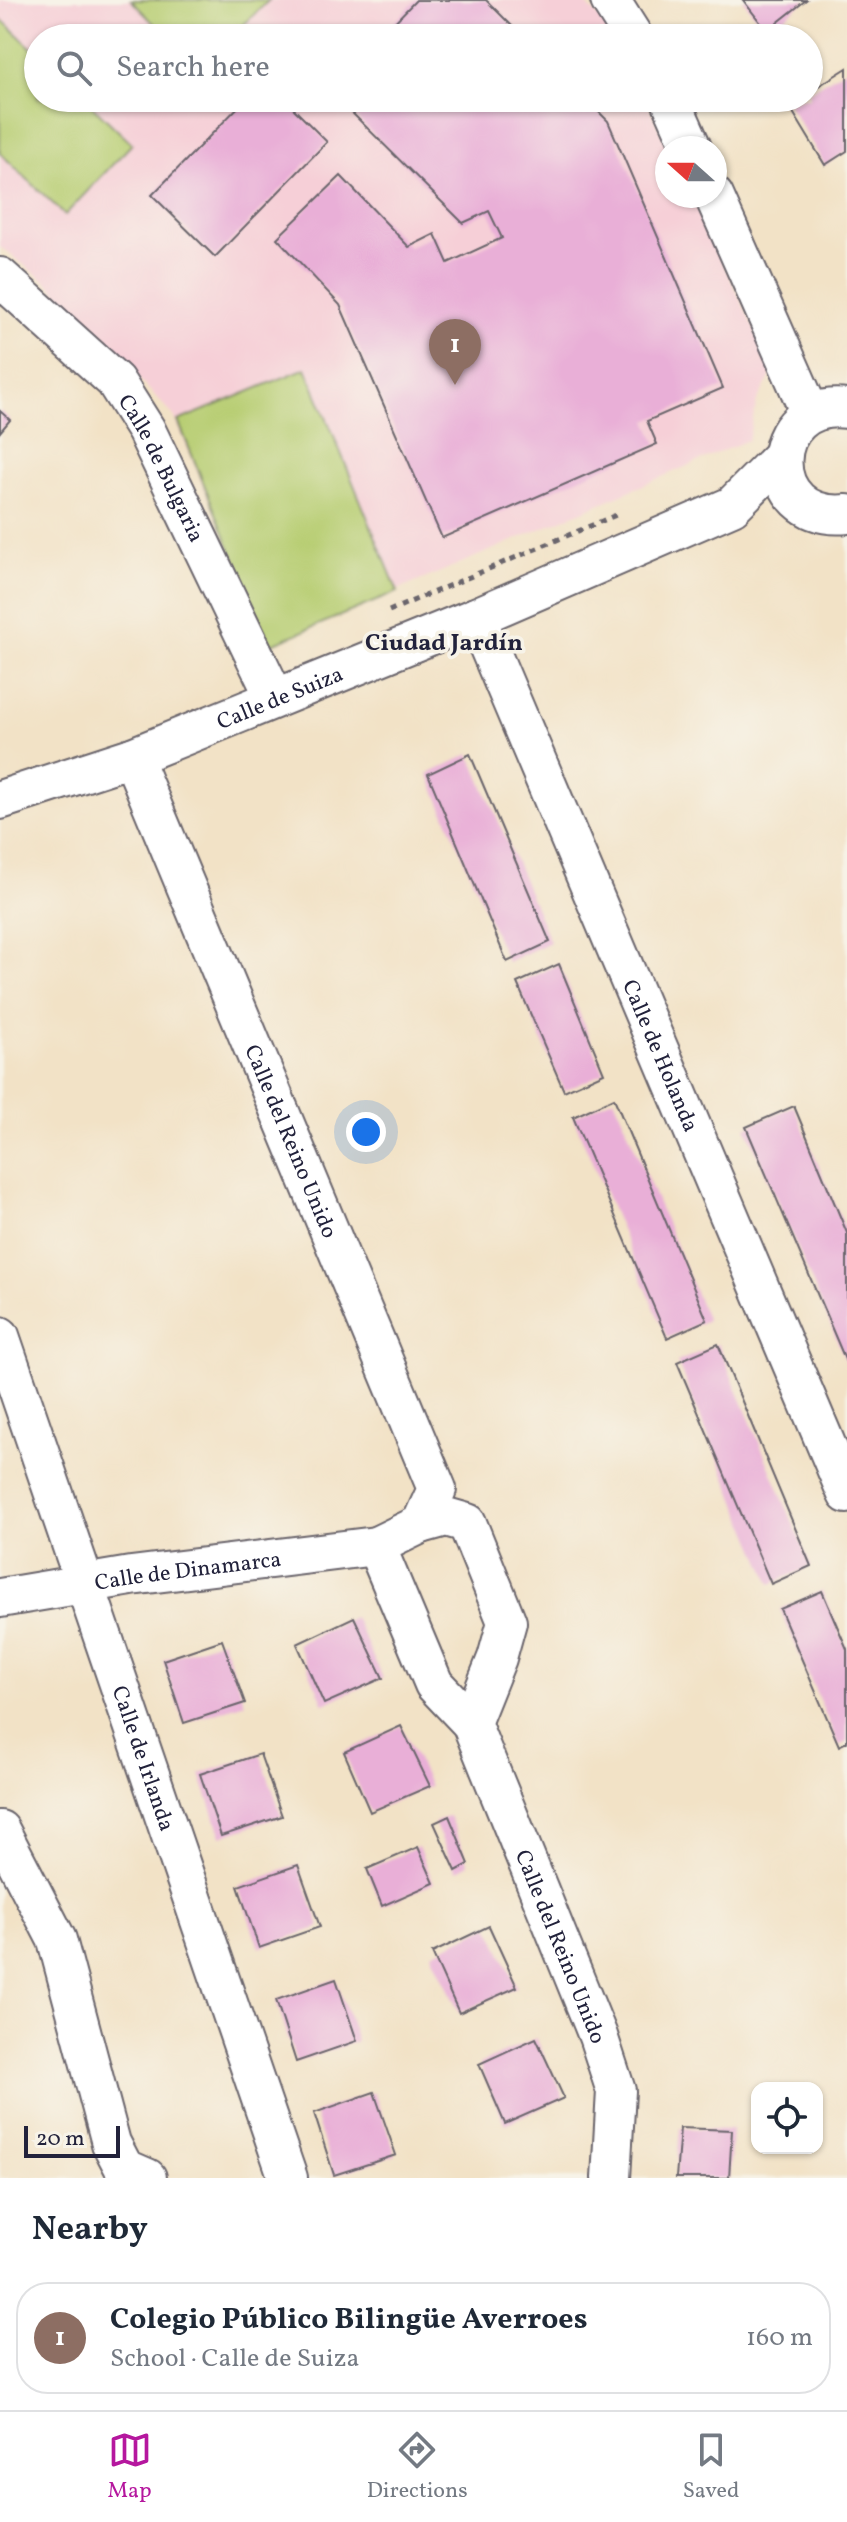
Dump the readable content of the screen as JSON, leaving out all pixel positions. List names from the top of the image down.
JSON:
{
  "streets": {
    "street": [
      "Calle de Bulgaria",
      "Calle de Suiza",
      "Calle de Holanda",
      "Calle del Reino Unido",
      "Calle de Dinamarca",
      "Calle de Irlanda"
    ]
  },
  "crossings": [
    ["Calle de Bulgaria", "Calle de Suiza"],
    ["Calle de Suiza", "Calle de Holanda"],
    ["Calle de Suiza", "Calle del Reino Unido"],
    ["Calle del Reino Unido", "Calle de Dinamarca"],
    ["Calle de Dinamarca", "Calle de Irlanda"]
  ],
  "districts": ["Ciudad Jardín"],
  "scale_bar": "20 m",
  "north": "left",
  "page": {
    "search": "Search here",
    "pins": "1",
    "scale": "20 m",
    "heading": "Nearby",
    "list": [
      {
        "mark": "1",
        "name": "Colegio Público Bilingüe Averroes",
        "note": "School · Calle de Suiza",
        "value": "160 m"
      }
    ],
    "nav": ["Map", "Directions", "Saved"]
  }
}
